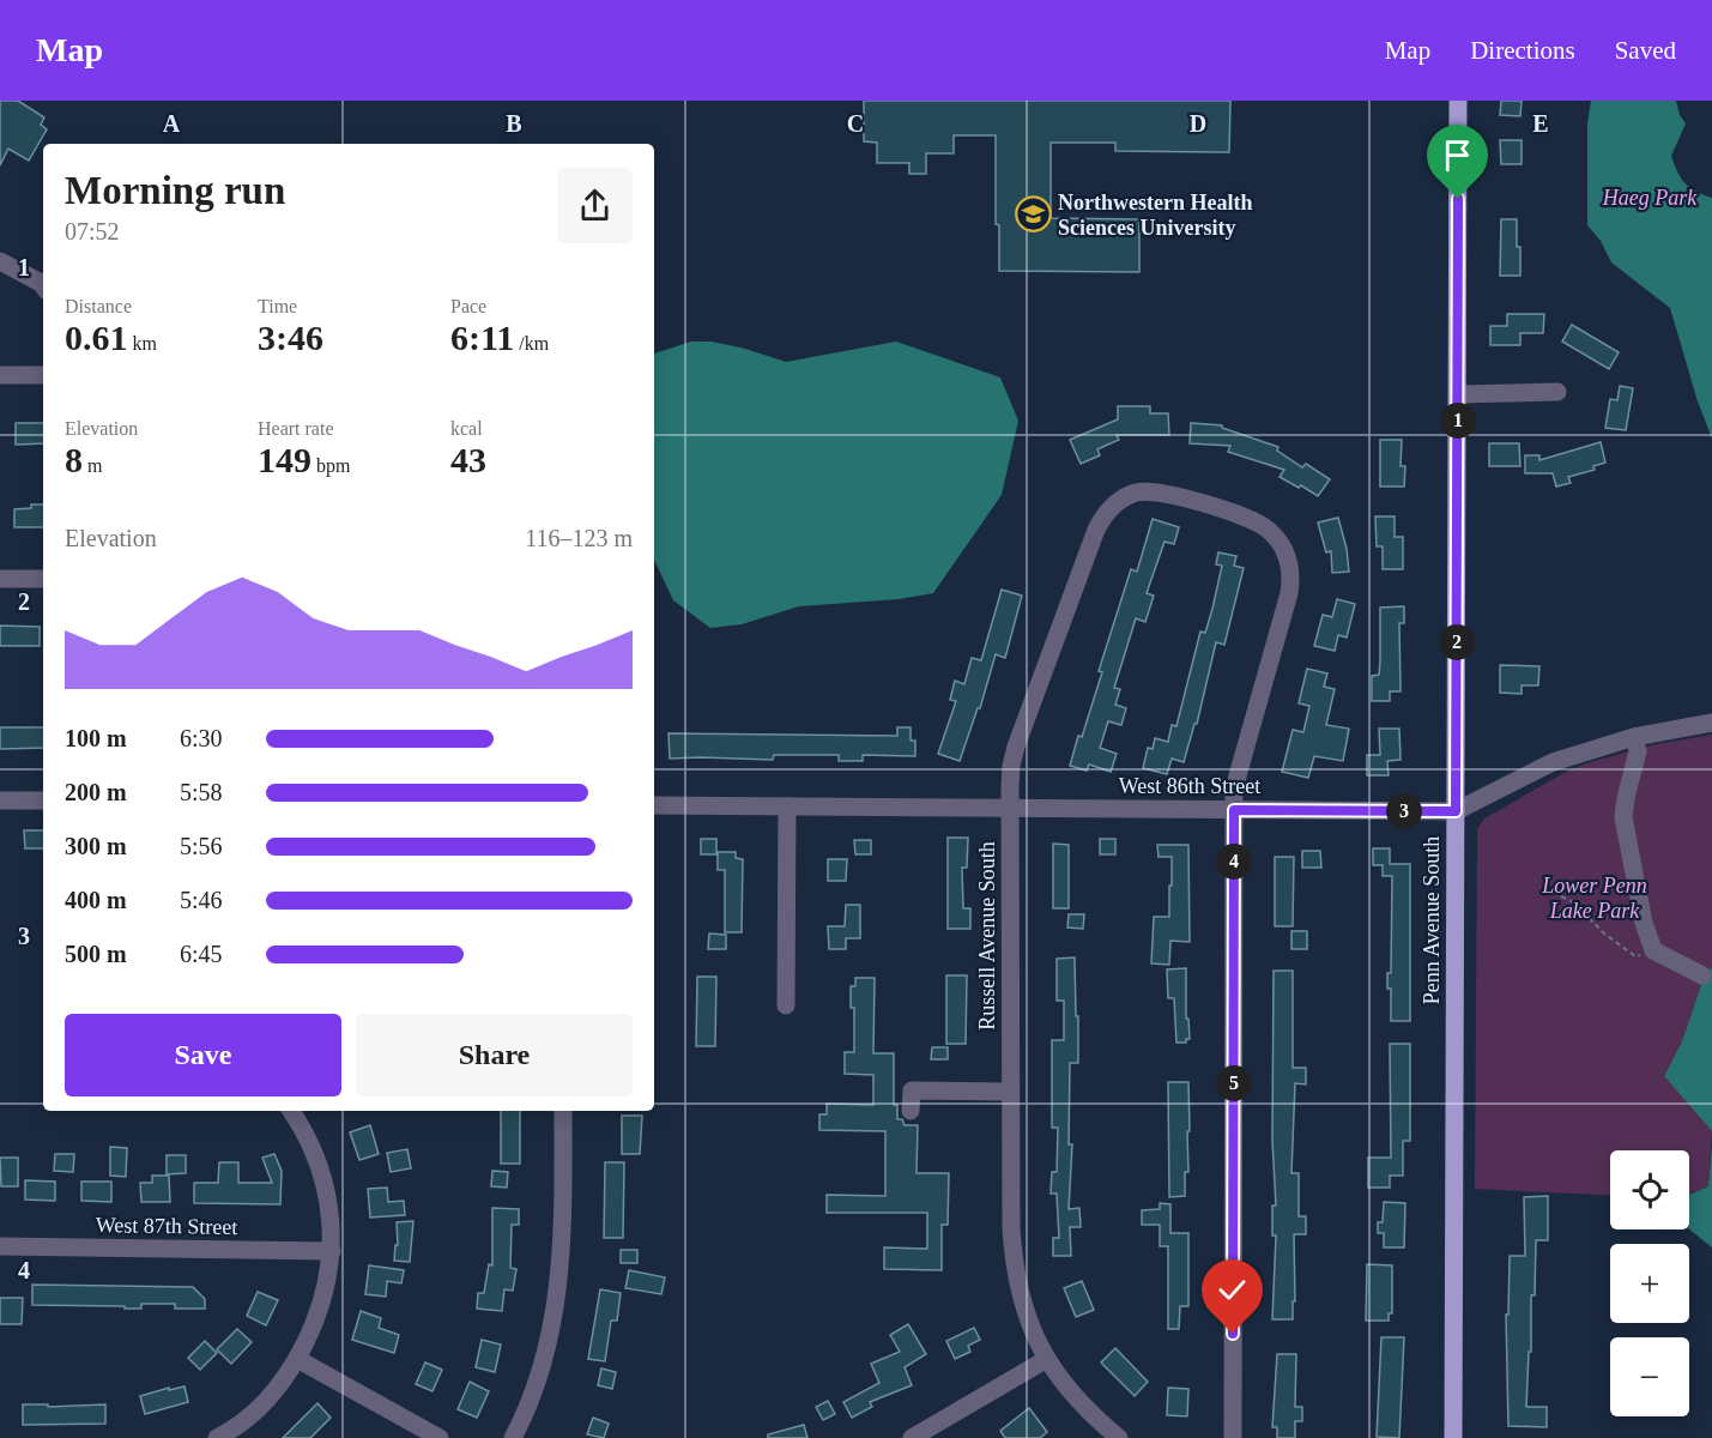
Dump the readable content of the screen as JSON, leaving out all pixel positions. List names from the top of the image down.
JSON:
{
  "streets": {
    "main road": ["Penn Avenue South"],
    "street": ["West 86th Street", "Russell Avenue South", "West 87th Street"]
  },
  "crossings": [
    ["West 86th Street", "Penn Avenue South"],
    ["West 86th Street", "Russell Avenue South"]
  ],
  "parks": ["Haeg Park", "Lower Penn Lake Park"],
  "places": {
    "school or university": ["Northwestern Health Sciences University"]
  },
  "page": {
    "header": "Map",
    "nav": ["Map", "Directions", "Saved"],
    "heading": ["Morning run", "07:52"],
    "stats": [
      ["Distance", "0.61 km"],
      ["Time", "3:46"],
      ["Pace", "6:11 /km"],
      ["Elevation", "8 m"],
      ["Heart rate", "149 bpm"],
      ["kcal", "43"]
    ],
    "pins": [
      "1",
      "2",
      "3",
      "4",
      "5"
    ],
    "chart": ["Elevation", "116–123 m"],
    "list": [
      {
        "name": "100 m",
        "note": "6:30"
      },
      {
        "name": "200 m",
        "note": "5:58"
      },
      {
        "name": "300 m",
        "note": "5:56"
      },
      {
        "name": "400 m",
        "note": "5:46"
      },
      {
        "name": "500 m",
        "note": "6:45"
      }
    ],
    "buttons": ["Save", "Share"],
    "map_buttons": ["+", "−"]
  },
  "grid": {
    "columns": [
      "A",
      "B",
      "C",
      "D",
      "E"
    ],
    "rows": [
      "1",
      "2",
      "3",
      "4"
    ]
  }
}
